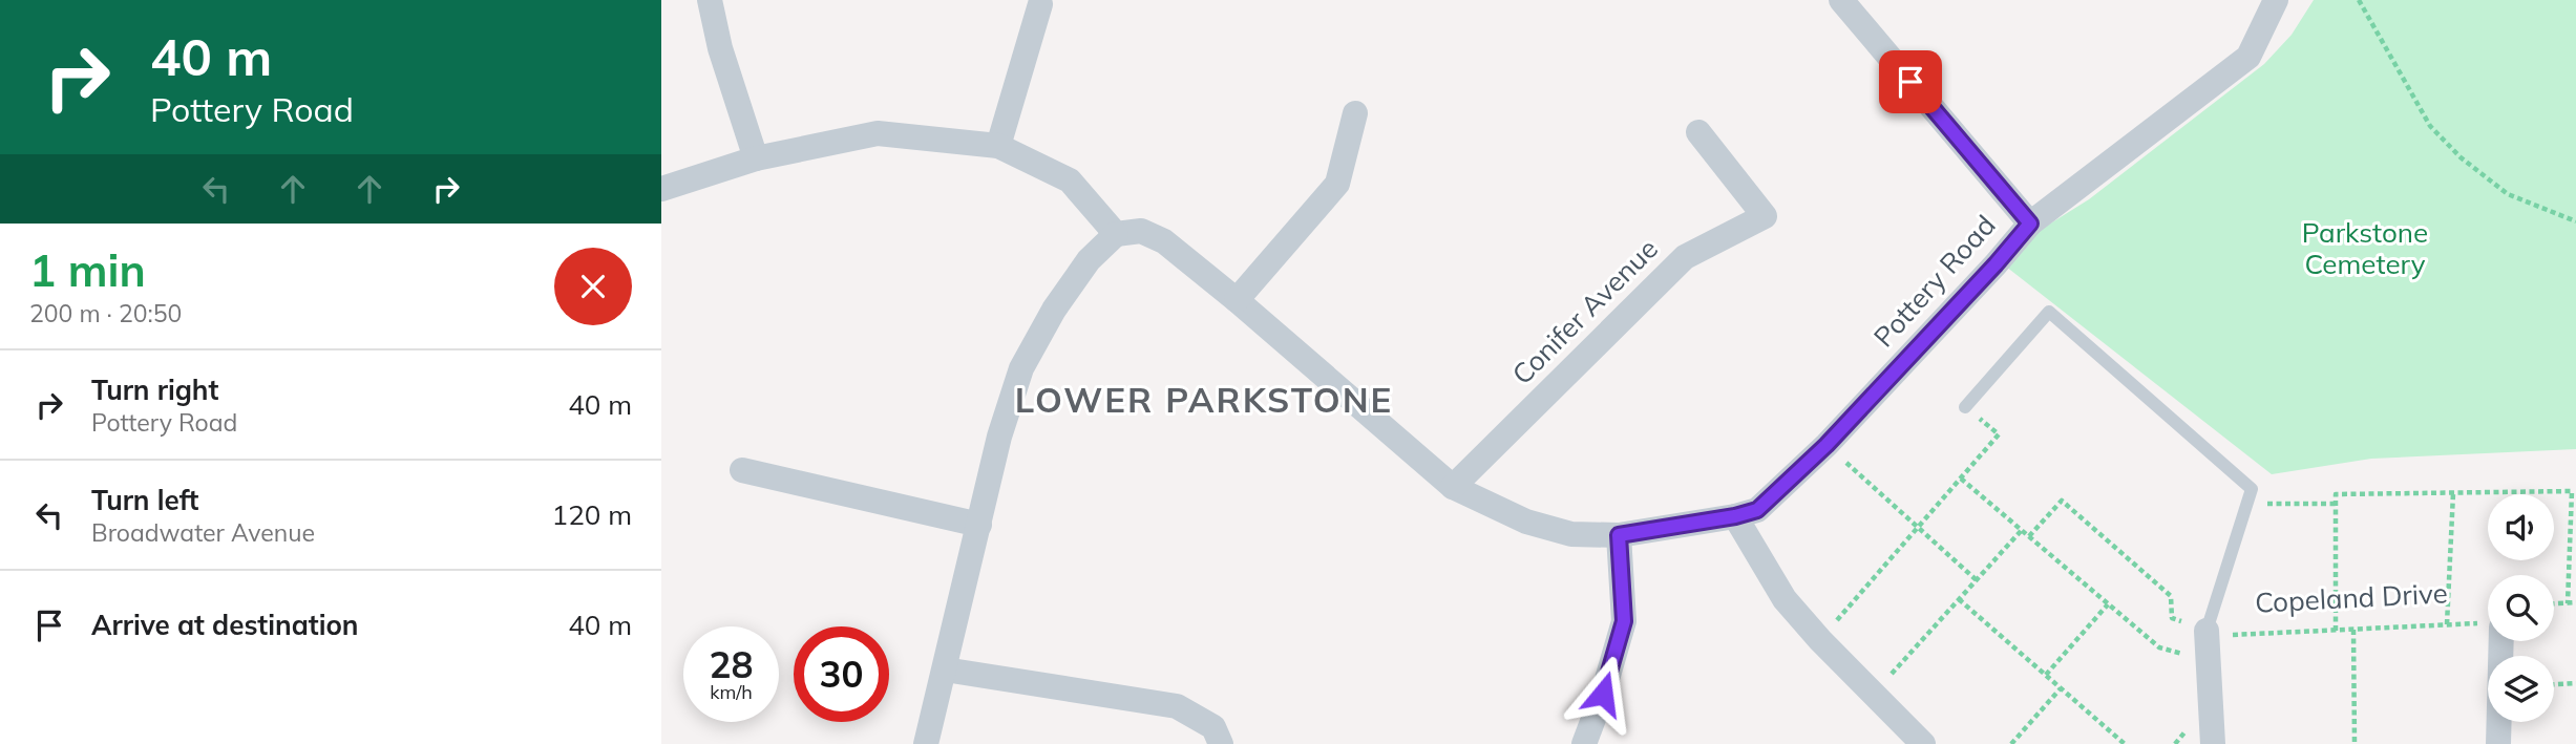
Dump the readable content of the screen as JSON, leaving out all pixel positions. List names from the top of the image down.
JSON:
{
  "streets": {
    "street": ["Pottery Road", "Conifer Avenue"],
    "path": ["Copeland Drive"]
  },
  "districts": ["LOWER PARKSTONE"],
  "parks": ["Parkstone Cemetery"],
  "page": {
    "turn": ["40 m", "Pottery Road"],
    "heading": ["1 min", "200 m · 20:50"],
    "list": [
      {
        "name": "Turn right",
        "note": "Pottery Road",
        "value": "40 m"
      },
      {
        "name": "Turn left",
        "note": "Broadwater Avenue",
        "value": "120 m"
      },
      {
        "name": "Arrive at destination",
        "value": "40 m"
      }
    ],
    "speed": "28 km/h",
    "limit": "30"
  }
}
